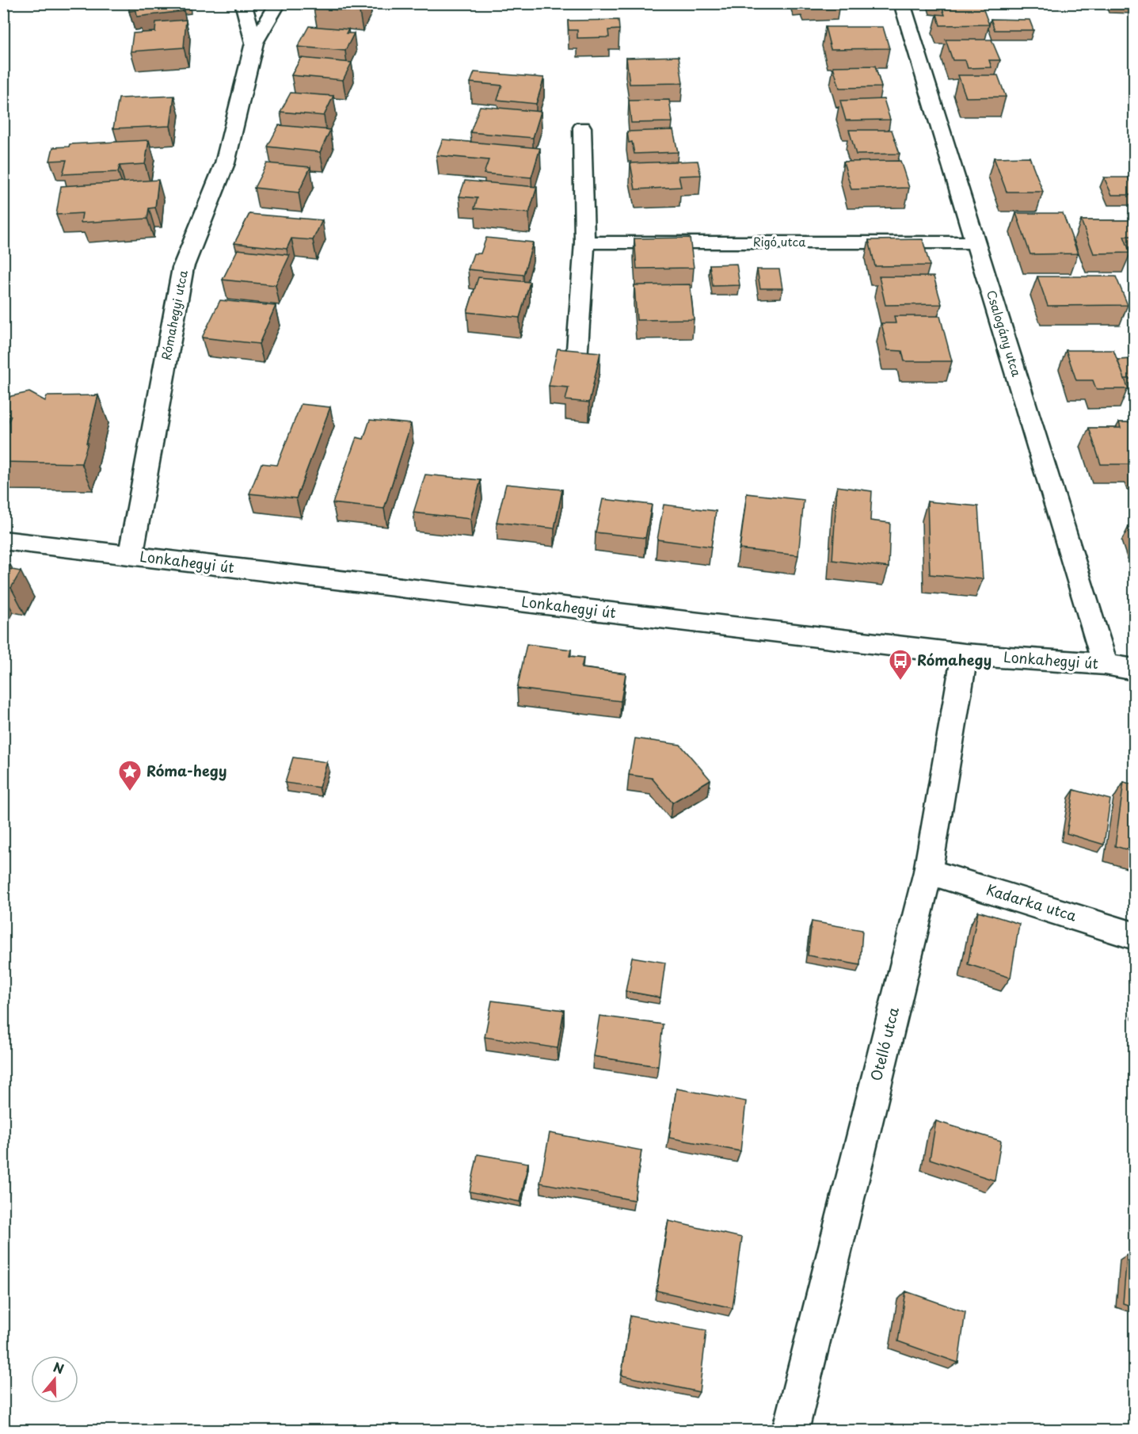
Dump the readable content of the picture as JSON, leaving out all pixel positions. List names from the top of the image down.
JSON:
{
  "streets": {
    "street": [
      "Rigó utca",
      "Rómahegyi utca",
      "Csalogány utca",
      "Lonkahegyi út",
      "Kadarka utca",
      "Otelló utca"
    ]
  },
  "crossings": [
    ["Rigó utca", "Csalogány utca"],
    ["Rómahegyi utca", "Lonkahegyi út"],
    ["Csalogány utca", "Lonkahegyi út"],
    ["Lonkahegyi út", "Otelló utca"],
    ["Kadarka utca", "Otelló utca"]
  ],
  "places": {
    "bus stop": ["Rómahegy"],
    "place": ["Róma-hegy"]
  },
  "north": "top"
}
